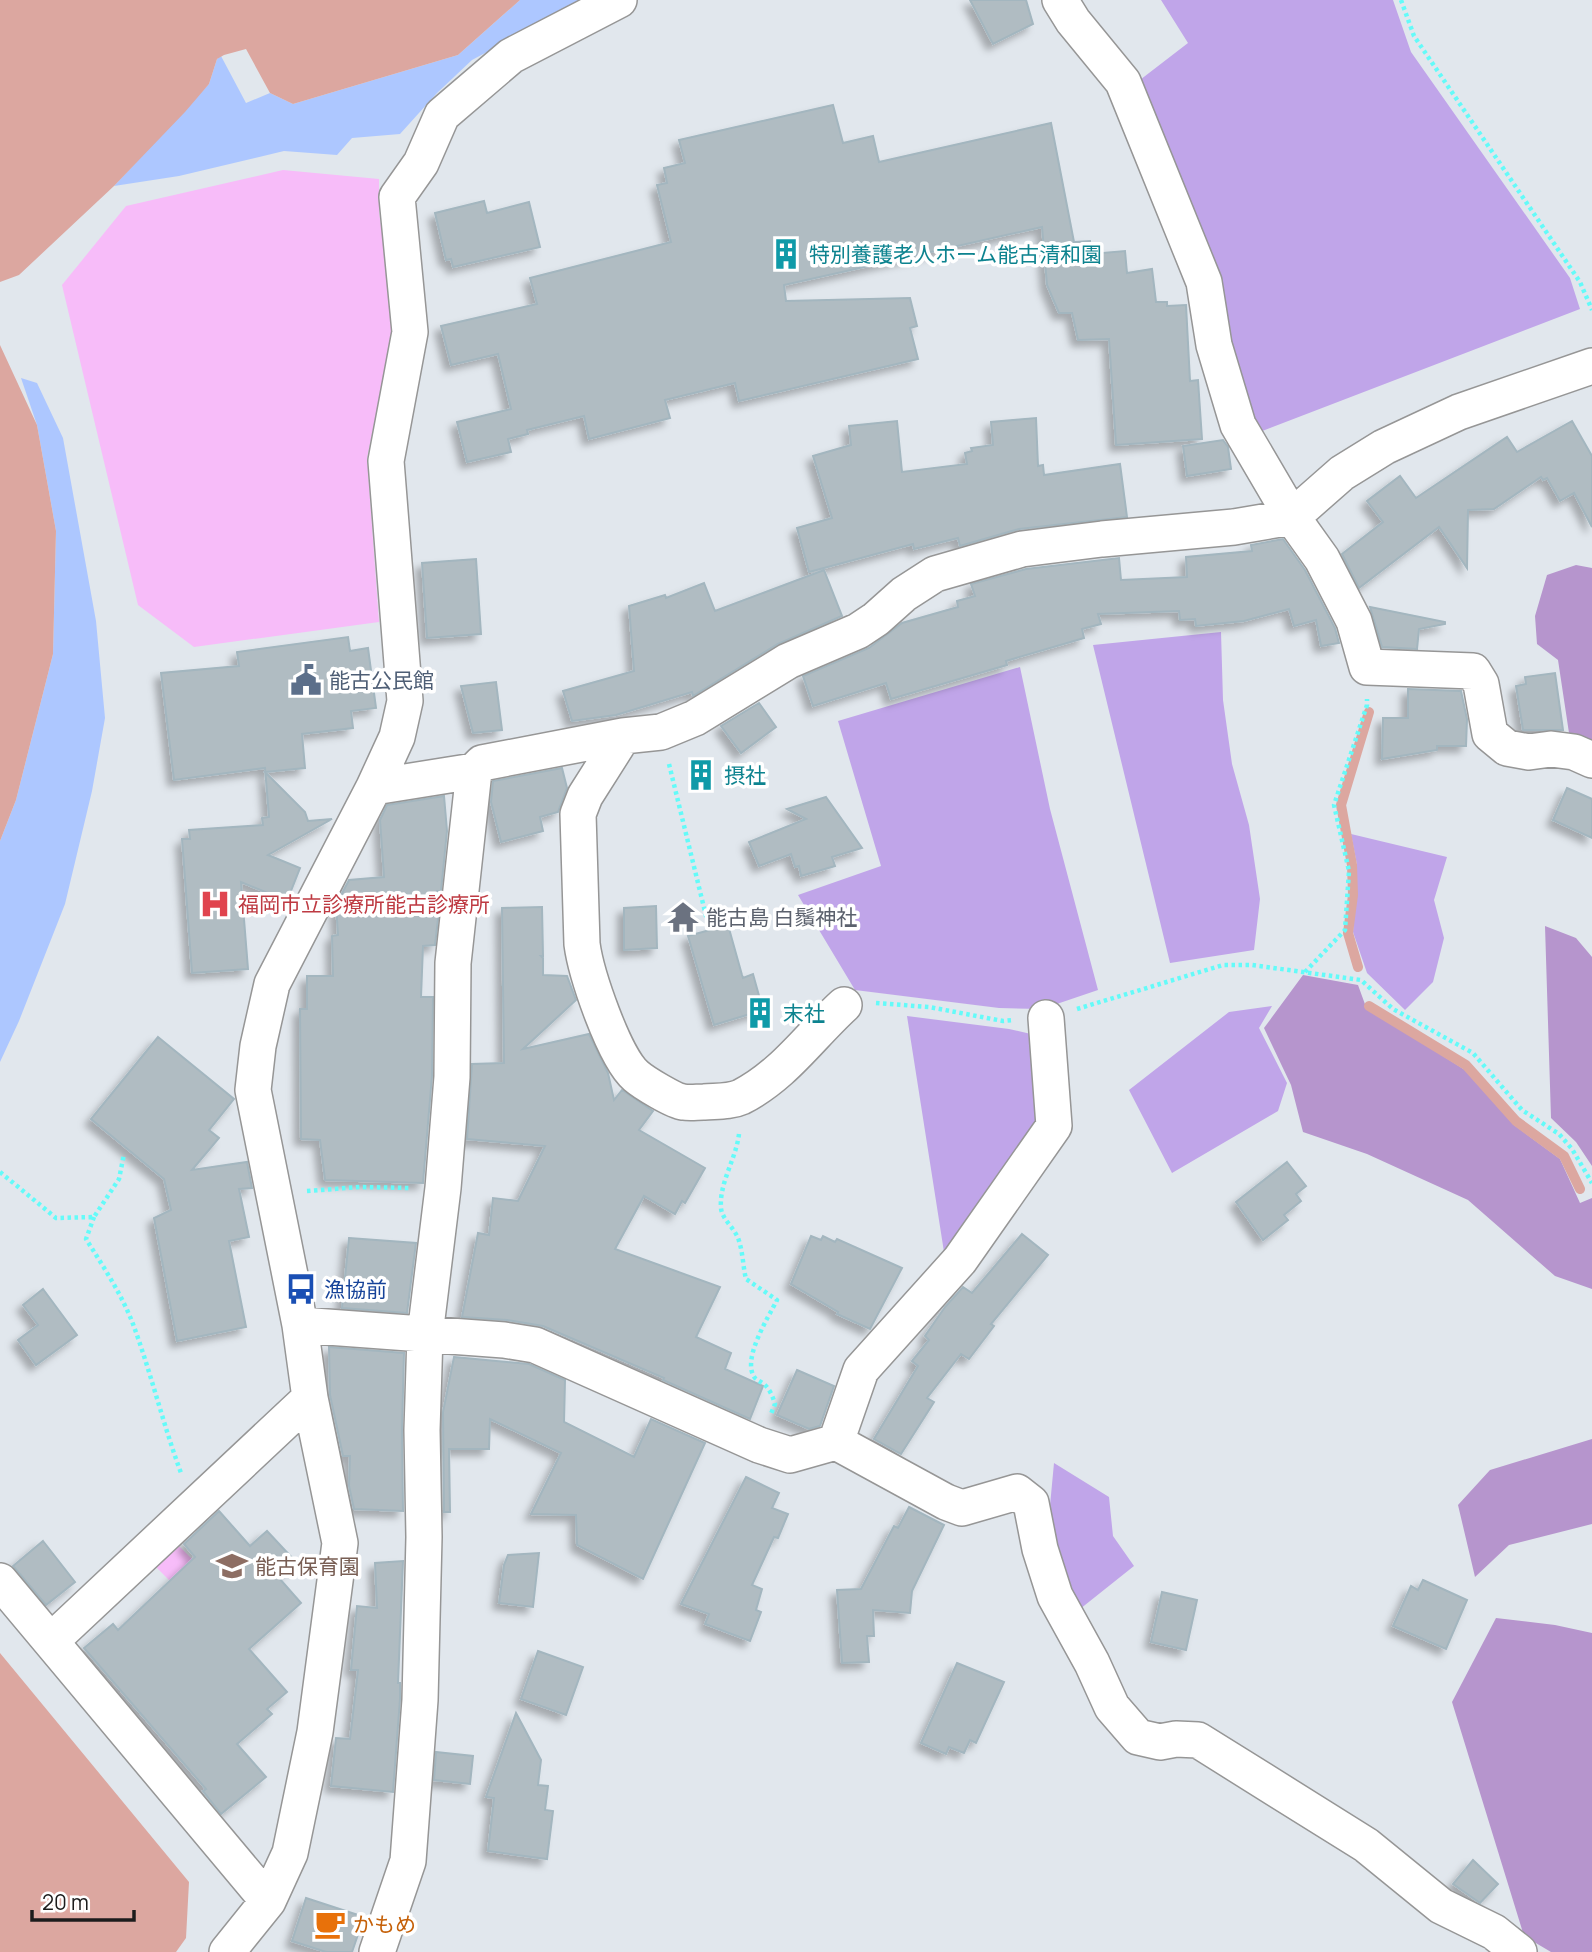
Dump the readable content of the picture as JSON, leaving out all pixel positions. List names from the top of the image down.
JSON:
{
  "places": {
    "building": ["特別養護老人ホーム能古清和園", "摂社", "末社"],
    "public building": ["能古公民館"],
    "hospital": ["福岡市立診療所能古診療所"],
    "temple": ["能古島 白鬚神社"],
    "bus stop": ["漁協前"],
    "school or university": ["能古保育園"],
    "cafe": ["かもめ"]
  },
  "scale_bar": "20 m"
}
